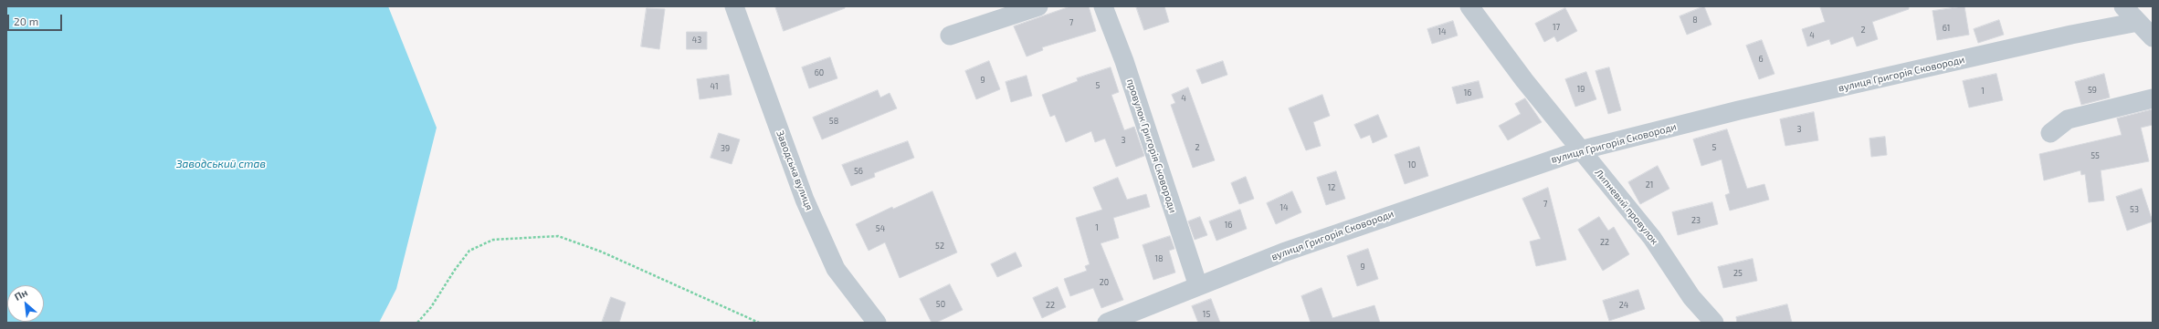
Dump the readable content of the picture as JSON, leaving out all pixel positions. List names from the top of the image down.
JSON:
{
  "streets": {
    "street": [
      "вулиця Григорія Сковороди",
      "провулок Григорія Сковороди",
      "Заводська вулиця",
      "Липневий провулок"
    ]
  },
  "crossings": [
    ["вулиця Григорія Сковороди", "провулок Григорія Сковороди"],
    ["вулиця Григорія Сковороди", "Липневий провулок"]
  ],
  "water": ["Заводський став"],
  "house_numbers": [
    "8",
    "7",
    "17",
    "61",
    "2",
    "14",
    "4",
    "43",
    "6",
    "60",
    "9",
    "5",
    "41",
    "19",
    "59",
    "1",
    "16",
    "4",
    "58",
    "3",
    "3",
    "2",
    "5",
    "39",
    "55",
    "10",
    "56",
    "21",
    "12",
    "7",
    "14",
    "53",
    "23",
    "16",
    "1",
    "54",
    "22",
    "52",
    "18",
    "9",
    "25",
    "20",
    "50",
    "22",
    "24",
    "15"
  ],
  "scale_bar": "20 m",
  "north": "top left"
}
